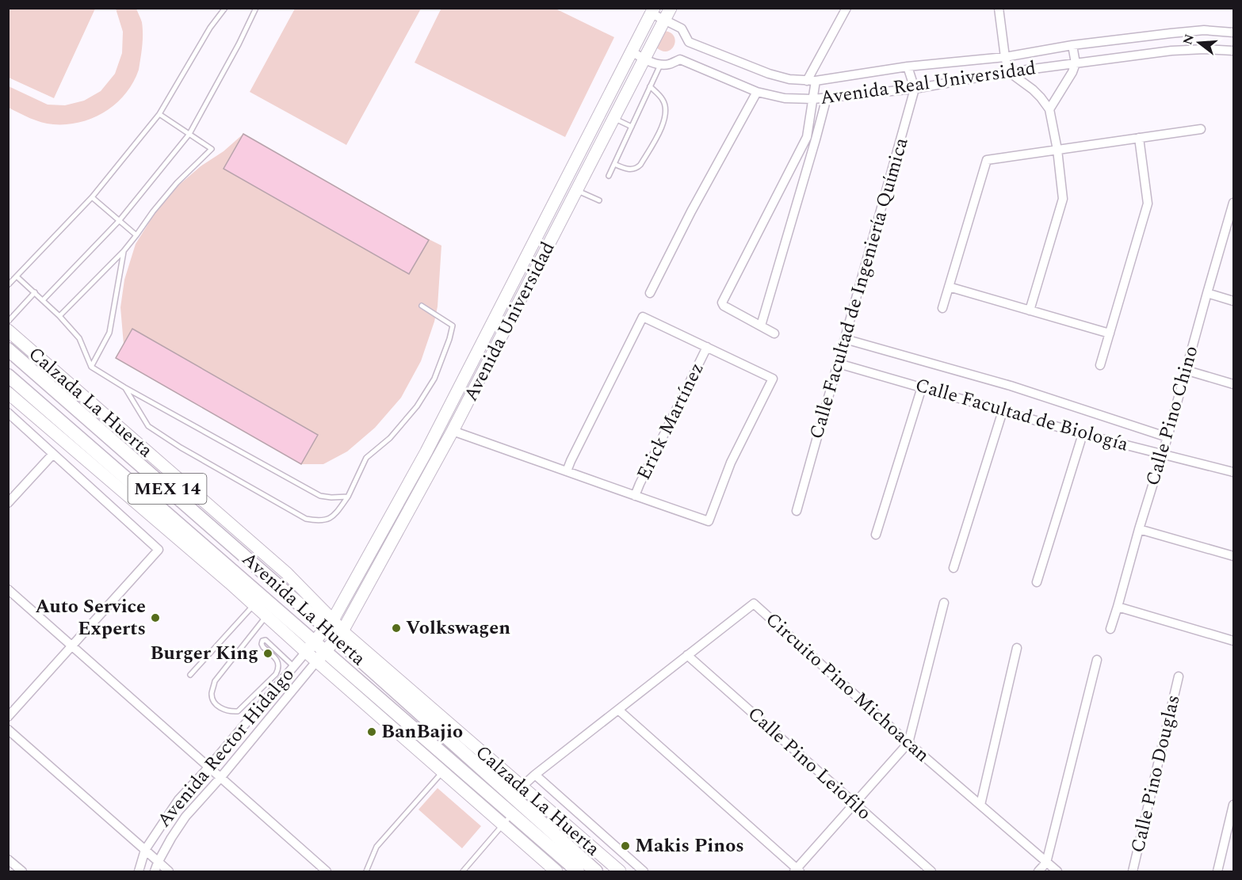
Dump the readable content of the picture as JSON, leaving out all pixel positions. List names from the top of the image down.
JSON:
{
  "streets": {
    "main road": ["MEX 14", "Avenida La Huerta"],
    "street": [
      "Avenida Real Universidad",
      "Calle Facultad de Ingenierίa Quίmica",
      "Avenida Universidad",
      "Calzada La Huerta",
      "Calle Facultad de Biología",
      "Calle Pino Chino",
      "Erick Martínez",
      "Circuito Pino Michoacan",
      "Avenida Rector Hidalgo",
      "Calle Pino Leiofilo",
      "Calle Pino Douglas"
    ]
  },
  "crossings": [
    ["Avenida Real Universidad", "Calle Facultad de Ingenierίa Quίmica"],
    ["Avenida Real Universidad", "Avenida Universidad"],
    ["Calle Facultad de Ingenierίa Quίmica", "Calle Facultad de Biología"],
    ["Avenida Universidad", "Calzada La Huerta"],
    ["Avenida Universidad", "Avenida La Huerta"],
    ["Avenida Universidad", "Avenida Rector Hidalgo"],
    ["Calzada La Huerta", "Avenida La Huerta"],
    ["Calzada La Huerta", "Circuito Pino Michoacan"],
    ["Calle Facultad de Biología", "Calle Pino Chino"],
    ["Avenida La Huerta", "Circuito Pino Michoacan"],
    ["Avenida La Huerta", "Avenida Rector Hidalgo"],
    ["Circuito Pino Michoacan", "Calle Pino Leiofilo"]
  ],
  "places": [
    "Auto Service Experts",
    "Volkswagen",
    "Burger King",
    "BanBajio",
    "Makis Pinos"
  ],
  "north": "left"
}
